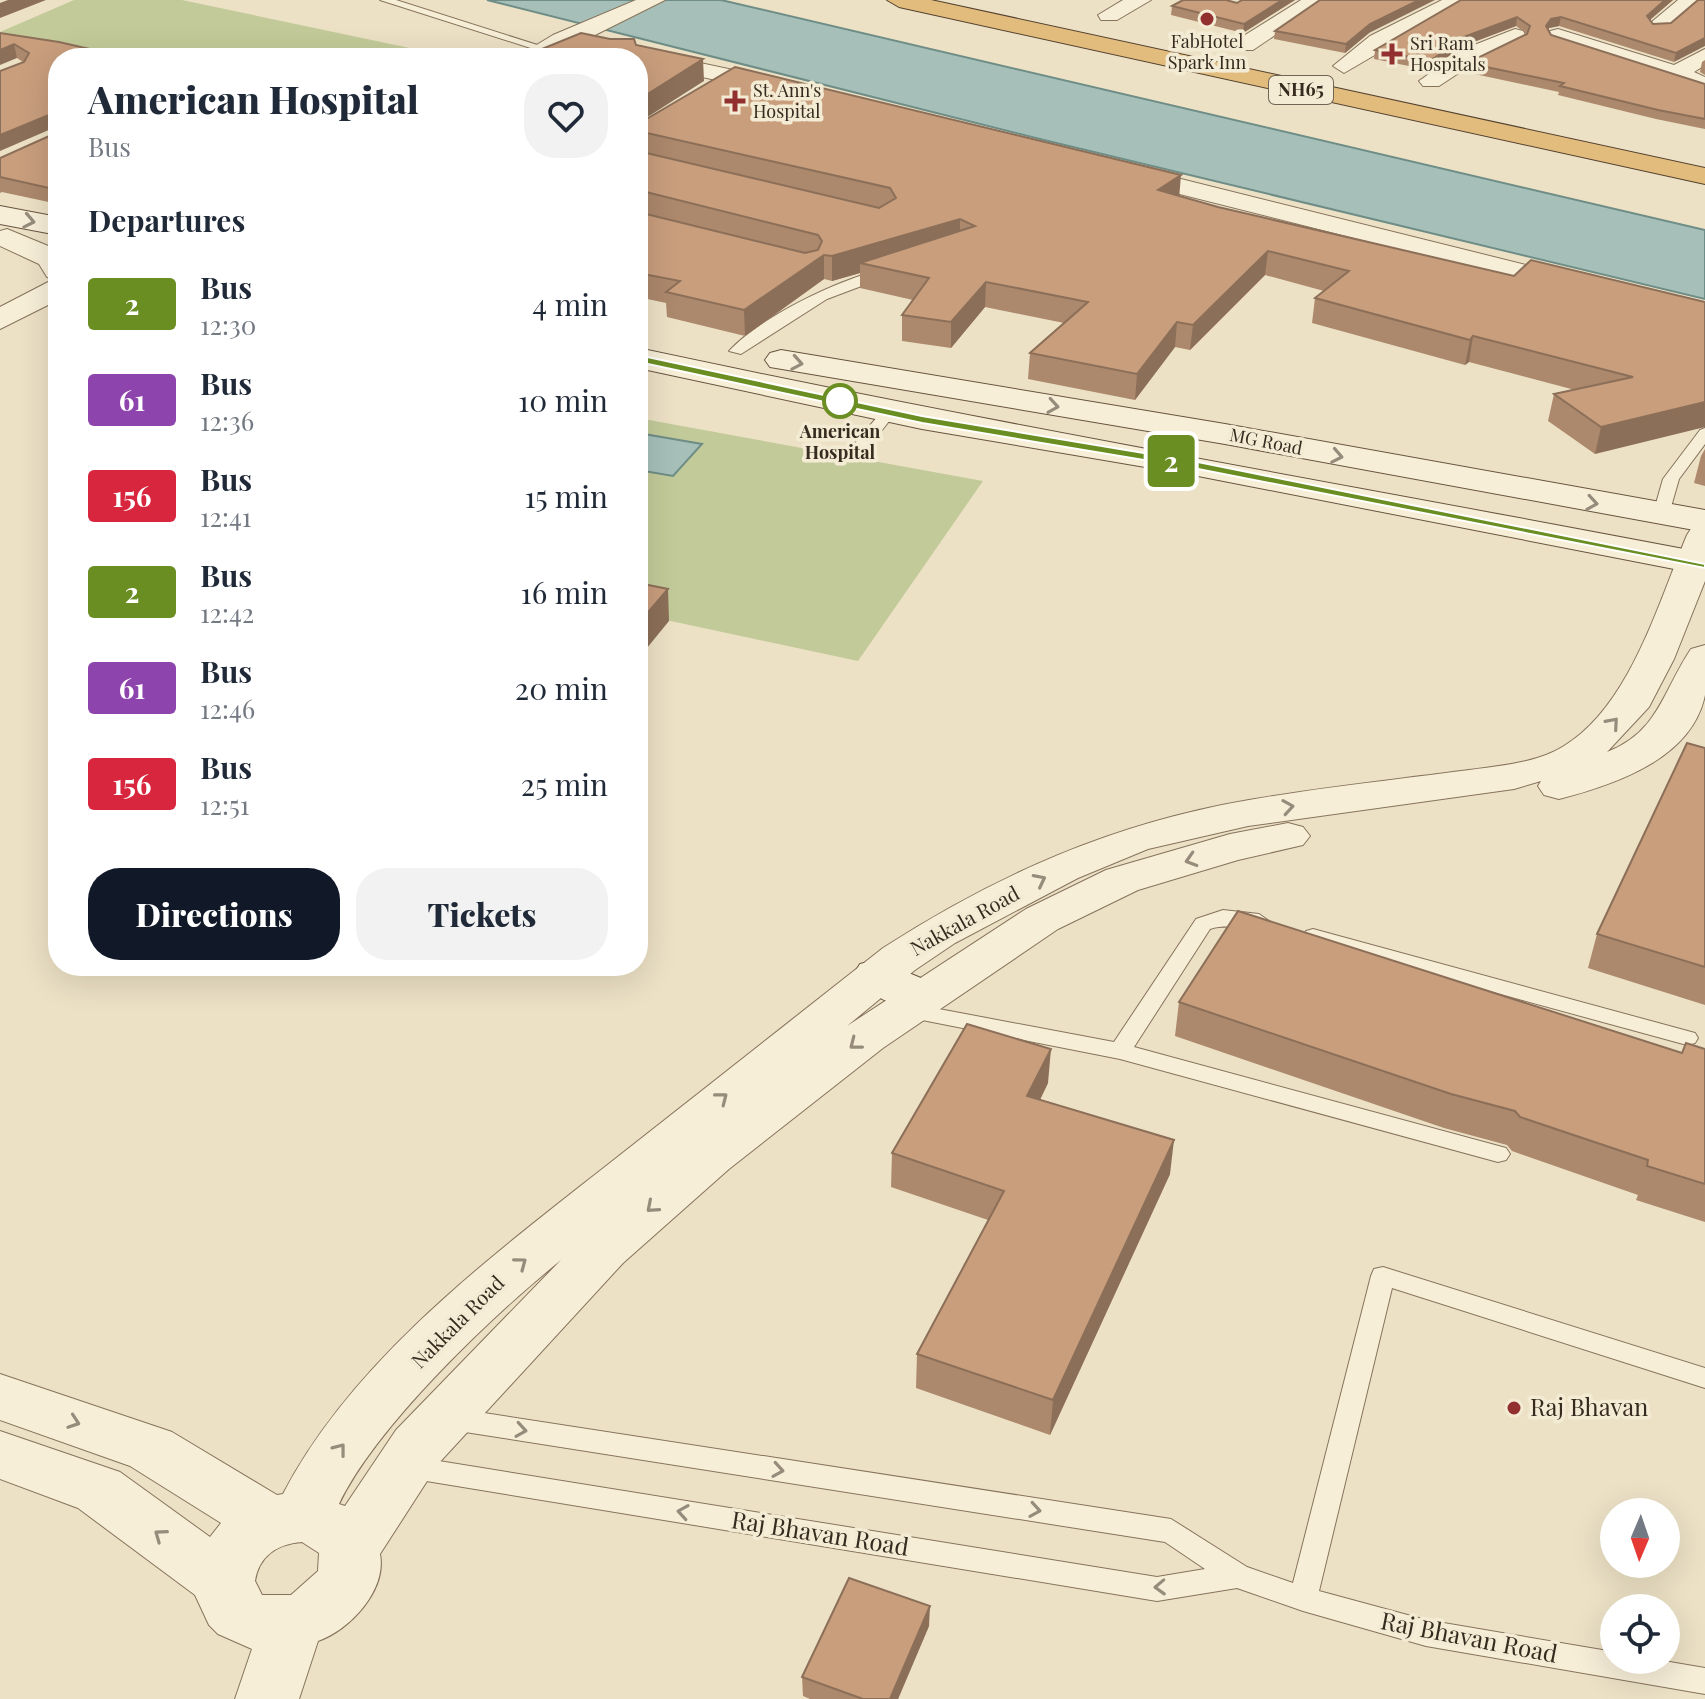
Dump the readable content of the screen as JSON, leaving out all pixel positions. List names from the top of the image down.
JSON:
{
  "streets": {
    "highway": ["NH65"],
    "street": ["MG Road", "Nakkala Road"],
    "lane": ["Raj Bhavan Road"]
  },
  "crossings": [
    ["MG Road", "Nakkala Road"],
    ["Nakkala Road", "Raj Bhavan Road"]
  ],
  "places": {
    "other": ["FabHotel Spark Inn", "American Hospital", "Raj Bhavan"],
    "health": ["Sri Ram Hospitals", "St. Ann's Hospital"]
  },
  "lines": ["bus line 2"],
  "north": "bottom",
  "page": {
    "on_map": "2",
    "heading": [
      ["American Hospital", "Bus"],
      "Departures"
    ],
    "list": [
      {
        "mark": "2",
        "name": "Bus",
        "note": "12:30",
        "value": "4 min"
      },
      {
        "mark": "61",
        "name": "Bus",
        "note": "12:36",
        "value": "10 min"
      },
      {
        "mark": "156",
        "name": "Bus",
        "note": "12:41",
        "value": "15 min"
      },
      {
        "mark": "2",
        "name": "Bus",
        "note": "12:42",
        "value": "16 min"
      },
      {
        "mark": "61",
        "name": "Bus",
        "note": "12:46",
        "value": "20 min"
      },
      {
        "mark": "156",
        "name": "Bus",
        "note": "12:51",
        "value": "25 min"
      }
    ],
    "buttons": ["Directions", "Tickets"]
  }
}
